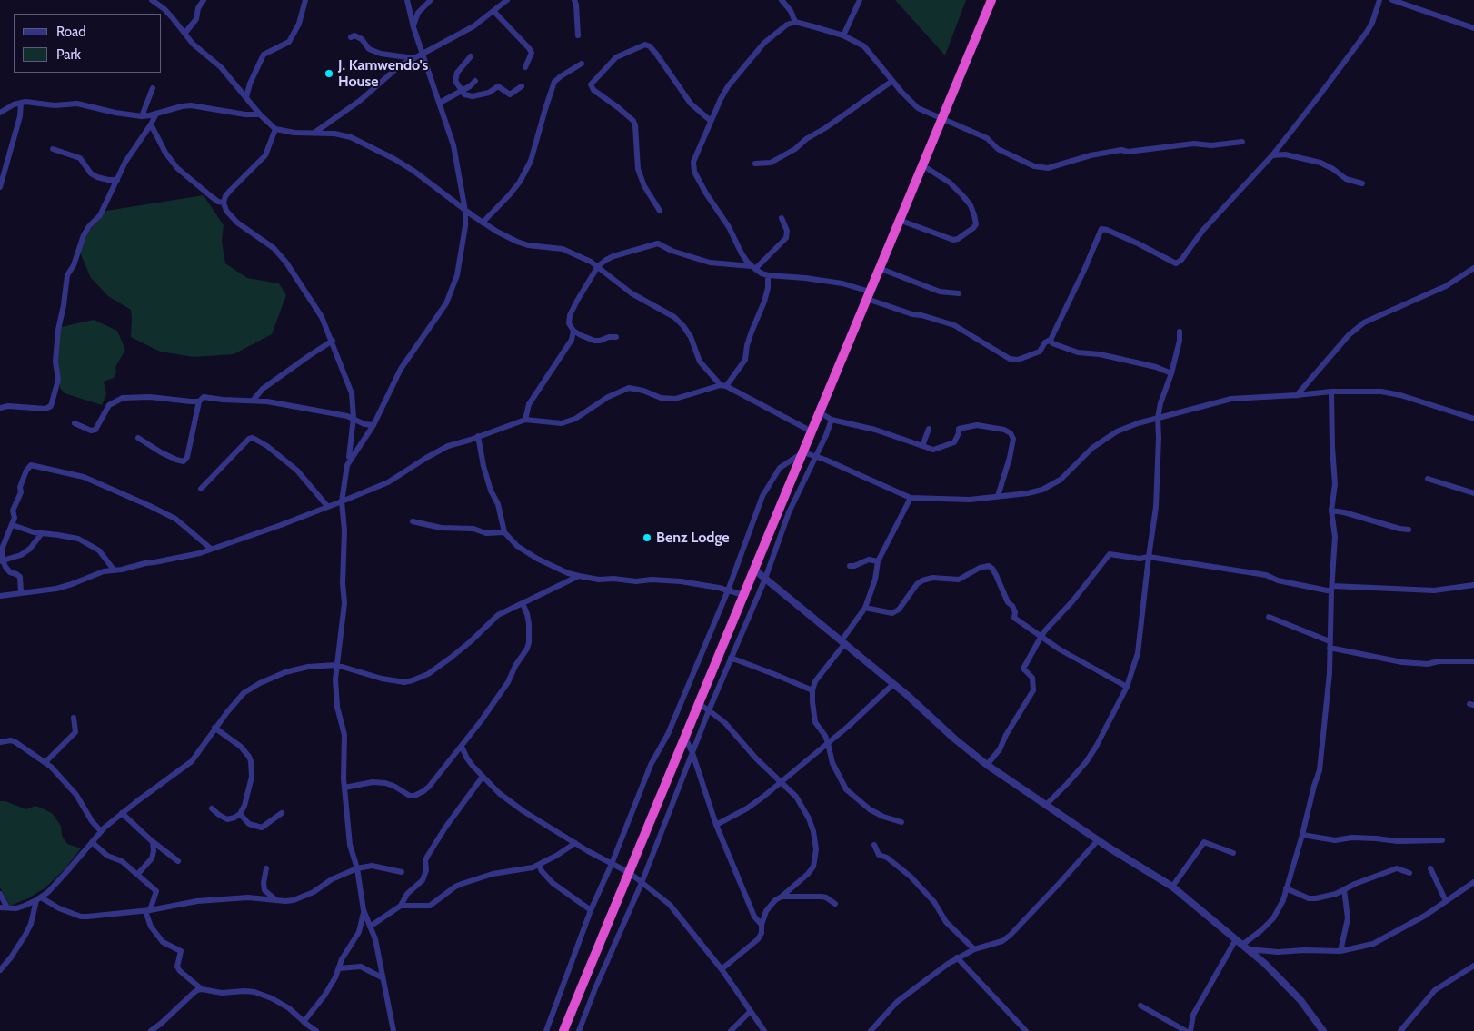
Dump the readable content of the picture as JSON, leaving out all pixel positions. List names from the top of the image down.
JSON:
{
  "places": ["J. Kamwendo's House", "Benz Lodge"],
  "legend": ["Road", "Park"]
}
